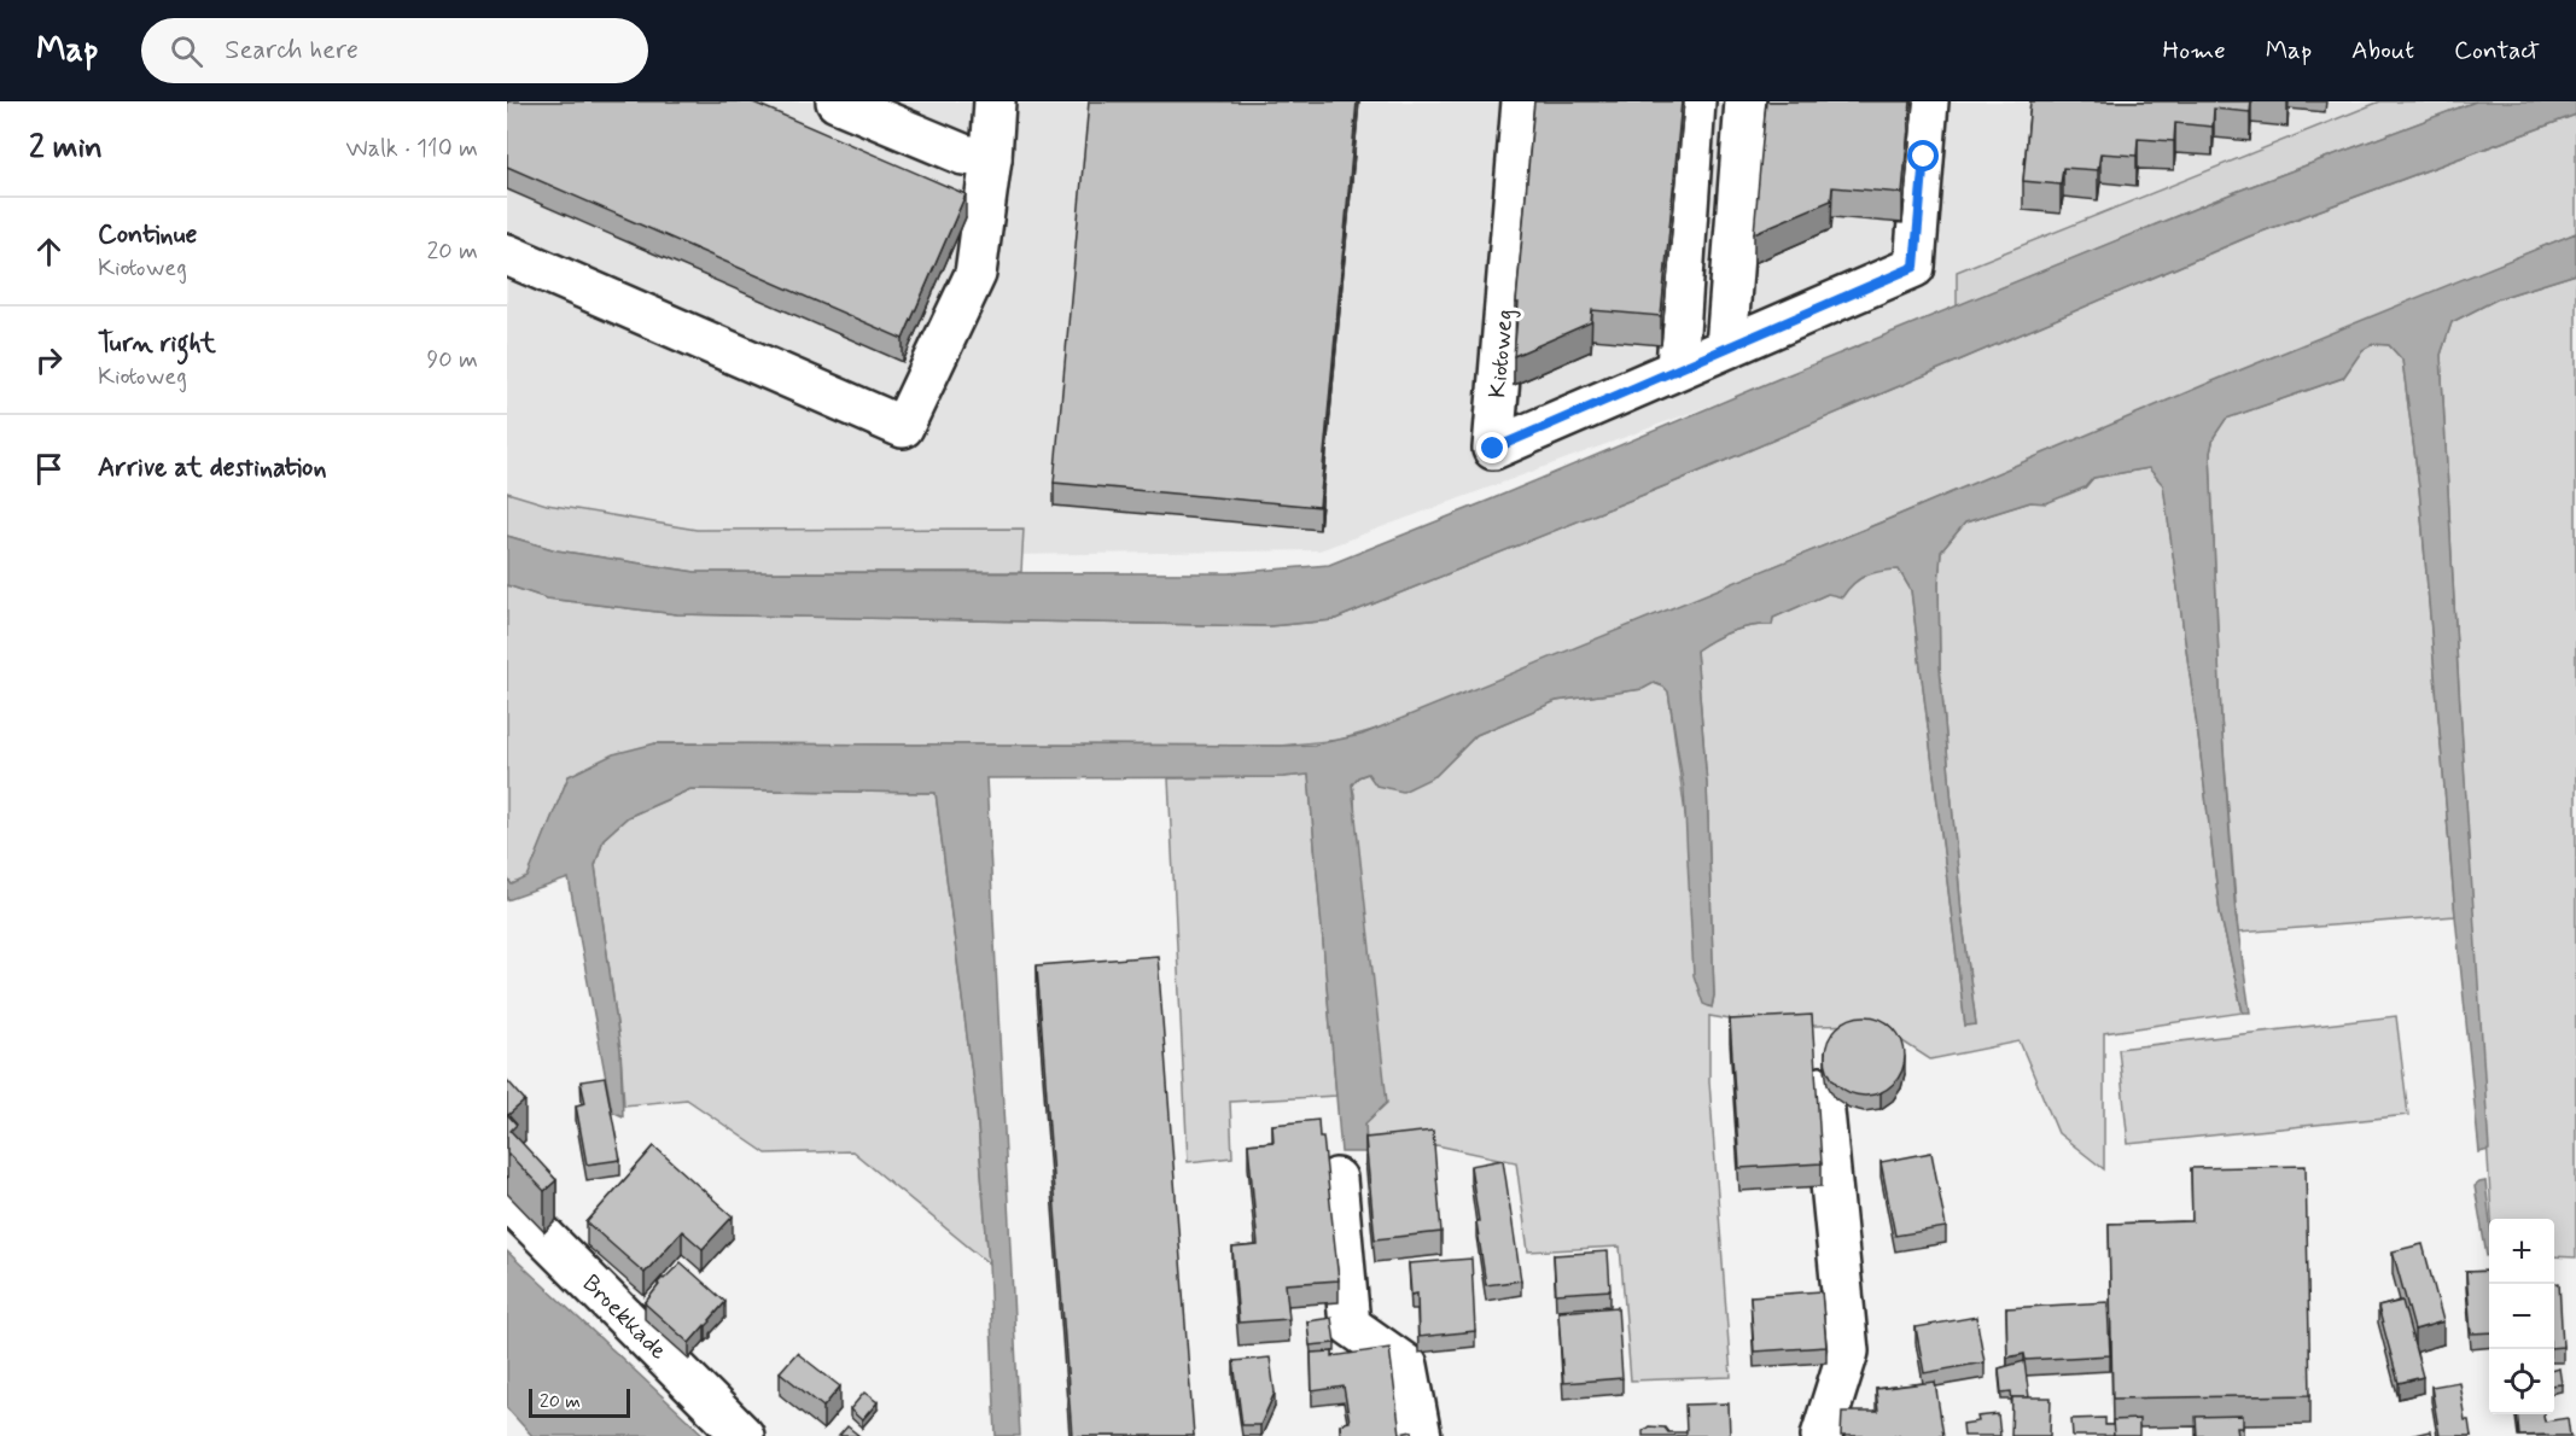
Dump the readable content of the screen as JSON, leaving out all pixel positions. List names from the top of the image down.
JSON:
{
  "streets": {
    "street": ["Kiotoweg", "Broekkade"]
  },
  "scale_bar": "20 m",
  "page": {
    "header": "Map",
    "search": "Search here",
    "nav": [
      "Home",
      "Map",
      "About",
      "Contact"
    ],
    "heading": ["2 min", "Walk · 110 m"],
    "list": [
      ["Continue", "Kiotoweg", "20 m"],
      ["Turn right", "Kiotoweg", "90 m"],
      "Arrive at destination"
    ],
    "map_buttons": ["+", "−"],
    "scale": "20 m"
  }
}
